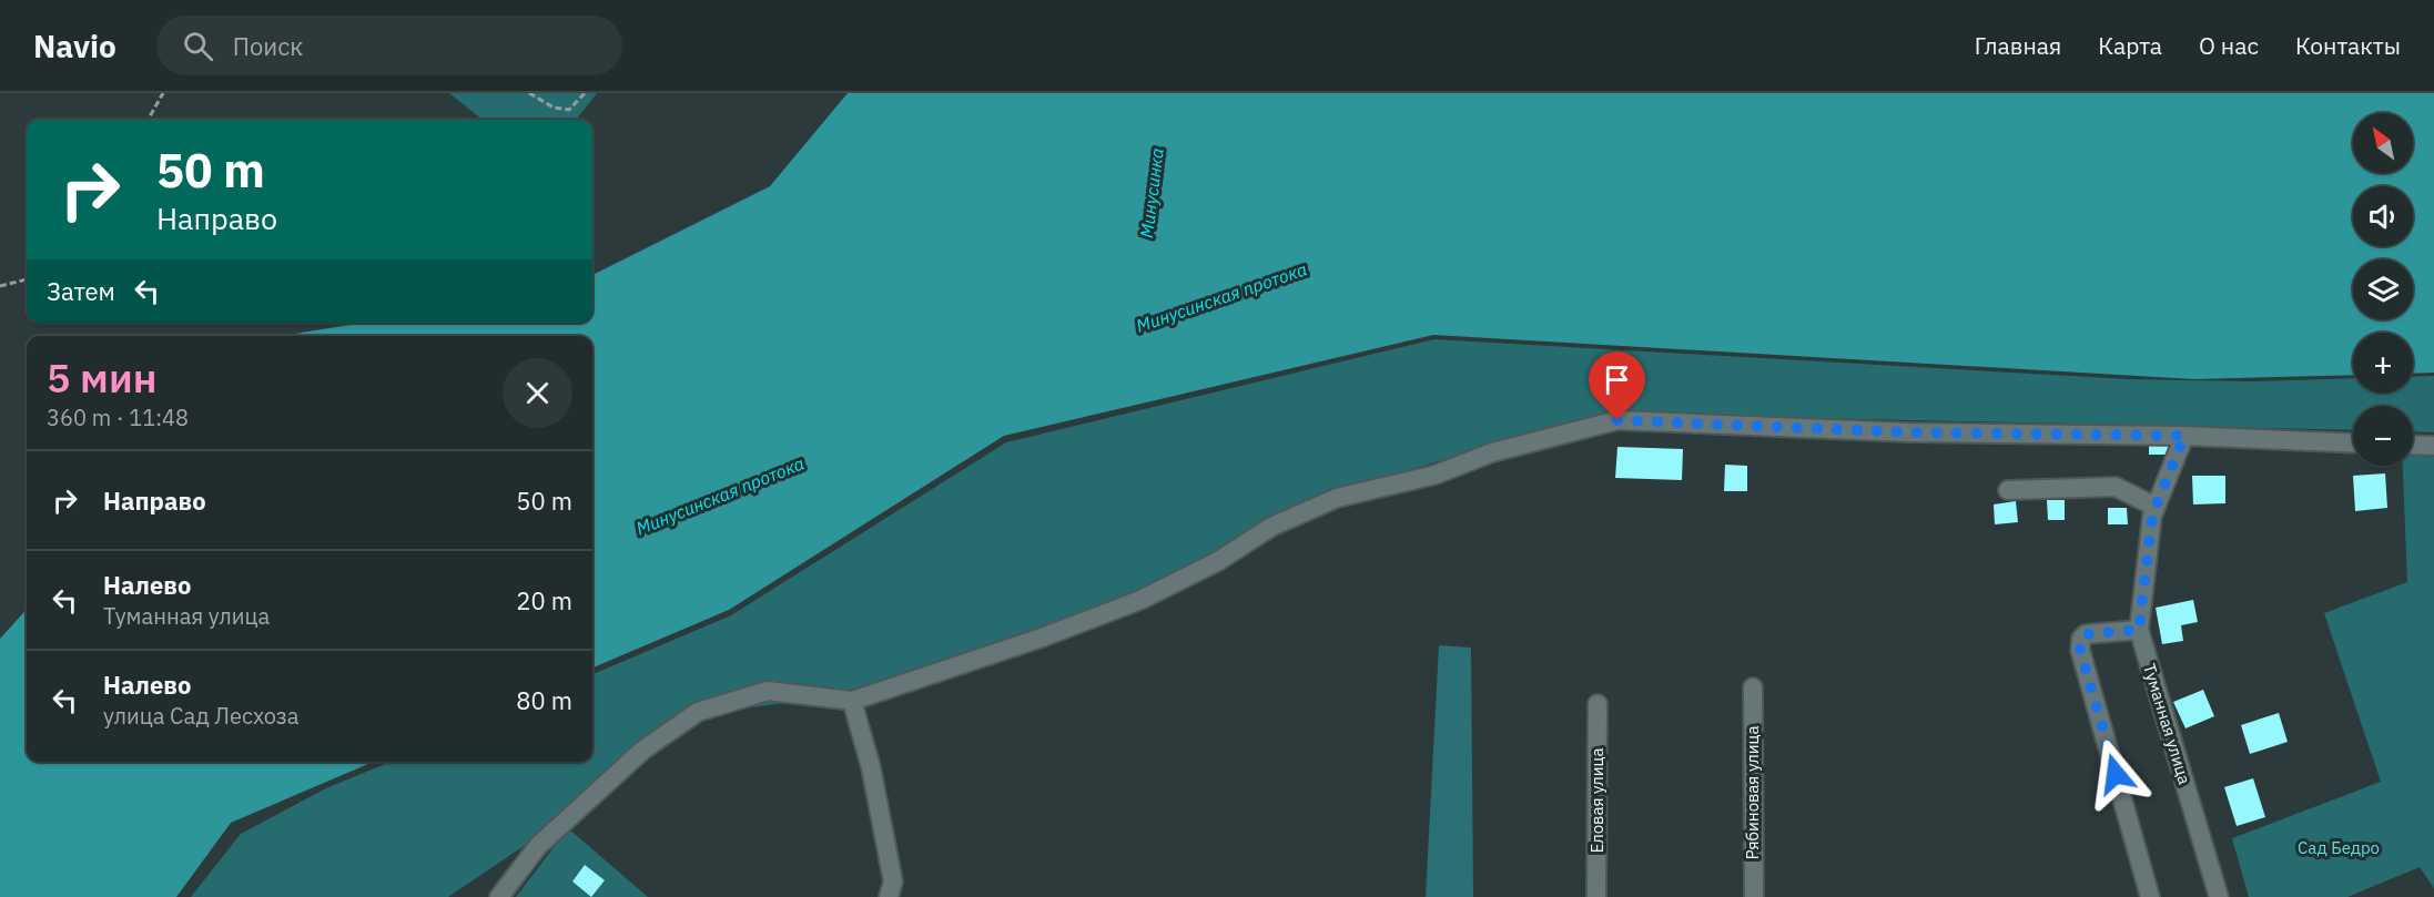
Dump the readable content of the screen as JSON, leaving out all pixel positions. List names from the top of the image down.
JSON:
{
  "streets": {
    "street": ["Туманная улица", "Рябиновая улица", "Еловая улица"]
  },
  "water": ["Минусинка", "Минусинская протока"],
  "parks": ["Сад Бедро"],
  "north": "top left",
  "page": {
    "header": "Navio",
    "search": "Поиск",
    "nav": [
      "Главная",
      "Карта",
      "О нас",
      "Контакты"
    ],
    "map_buttons": ["+", "−"],
    "turn": ["50 m", "Направо"],
    "then": "Затем",
    "heading": ["5 мин", "360 m · 11:48"],
    "list": [
      {
        "name": "Направо",
        "value": "50 m"
      },
      {
        "name": "Налево",
        "note": "Туманная улица",
        "value": "20 m"
      },
      {
        "name": "Налево",
        "note": "улица Сад Лесхоза",
        "value": "80 m"
      }
    ]
  }
}
